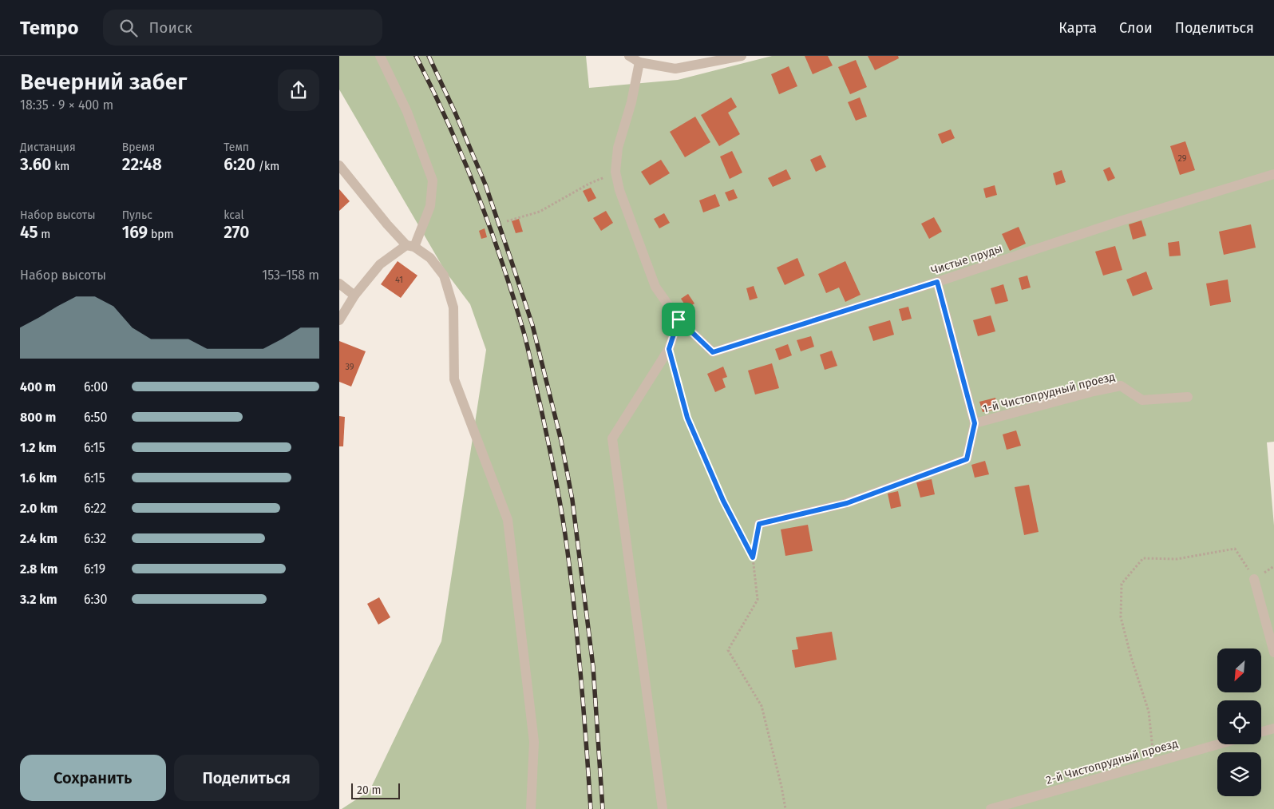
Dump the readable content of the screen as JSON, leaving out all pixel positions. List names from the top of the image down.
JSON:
{
  "streets": {
    "street": ["Чистые пруды", "1-й Чистопрудный проезд", "2-й Чистопрудный проезд"]
  },
  "house_numbers": ["29", "41", "39"],
  "scale_bar": "20 m",
  "north": "bottom left",
  "page": {
    "header": "Tempo",
    "search": "Поиск",
    "nav": ["Карта", "Слои", "Поделиться"],
    "heading": ["Вечерний забег", "18:35 · 9 × 400 m"],
    "stats": [
      ["Дистанция", "3.60 km"],
      ["Время", "22:48"],
      ["Темп", "6:20 /km"],
      ["Набор высоты", "45 m"],
      ["Пульс", "169 bpm"],
      ["kcal", "270"]
    ],
    "chart": ["Набор высоты", "153–158 m"],
    "list": [
      {
        "name": "400 m",
        "note": "6:00"
      },
      {
        "name": "800 m",
        "note": "6:50"
      },
      {
        "name": "1.2 km",
        "note": "6:15"
      },
      {
        "name": "1.6 km",
        "note": "6:15"
      },
      {
        "name": "2.0 km",
        "note": "6:22"
      },
      {
        "name": "2.4 km",
        "note": "6:32"
      },
      {
        "name": "2.8 km",
        "note": "6:19"
      },
      {
        "name": "3.2 km",
        "note": "6:30"
      }
    ],
    "buttons": ["Сохранить", "Поделиться"],
    "scale": "20 m"
  }
}
